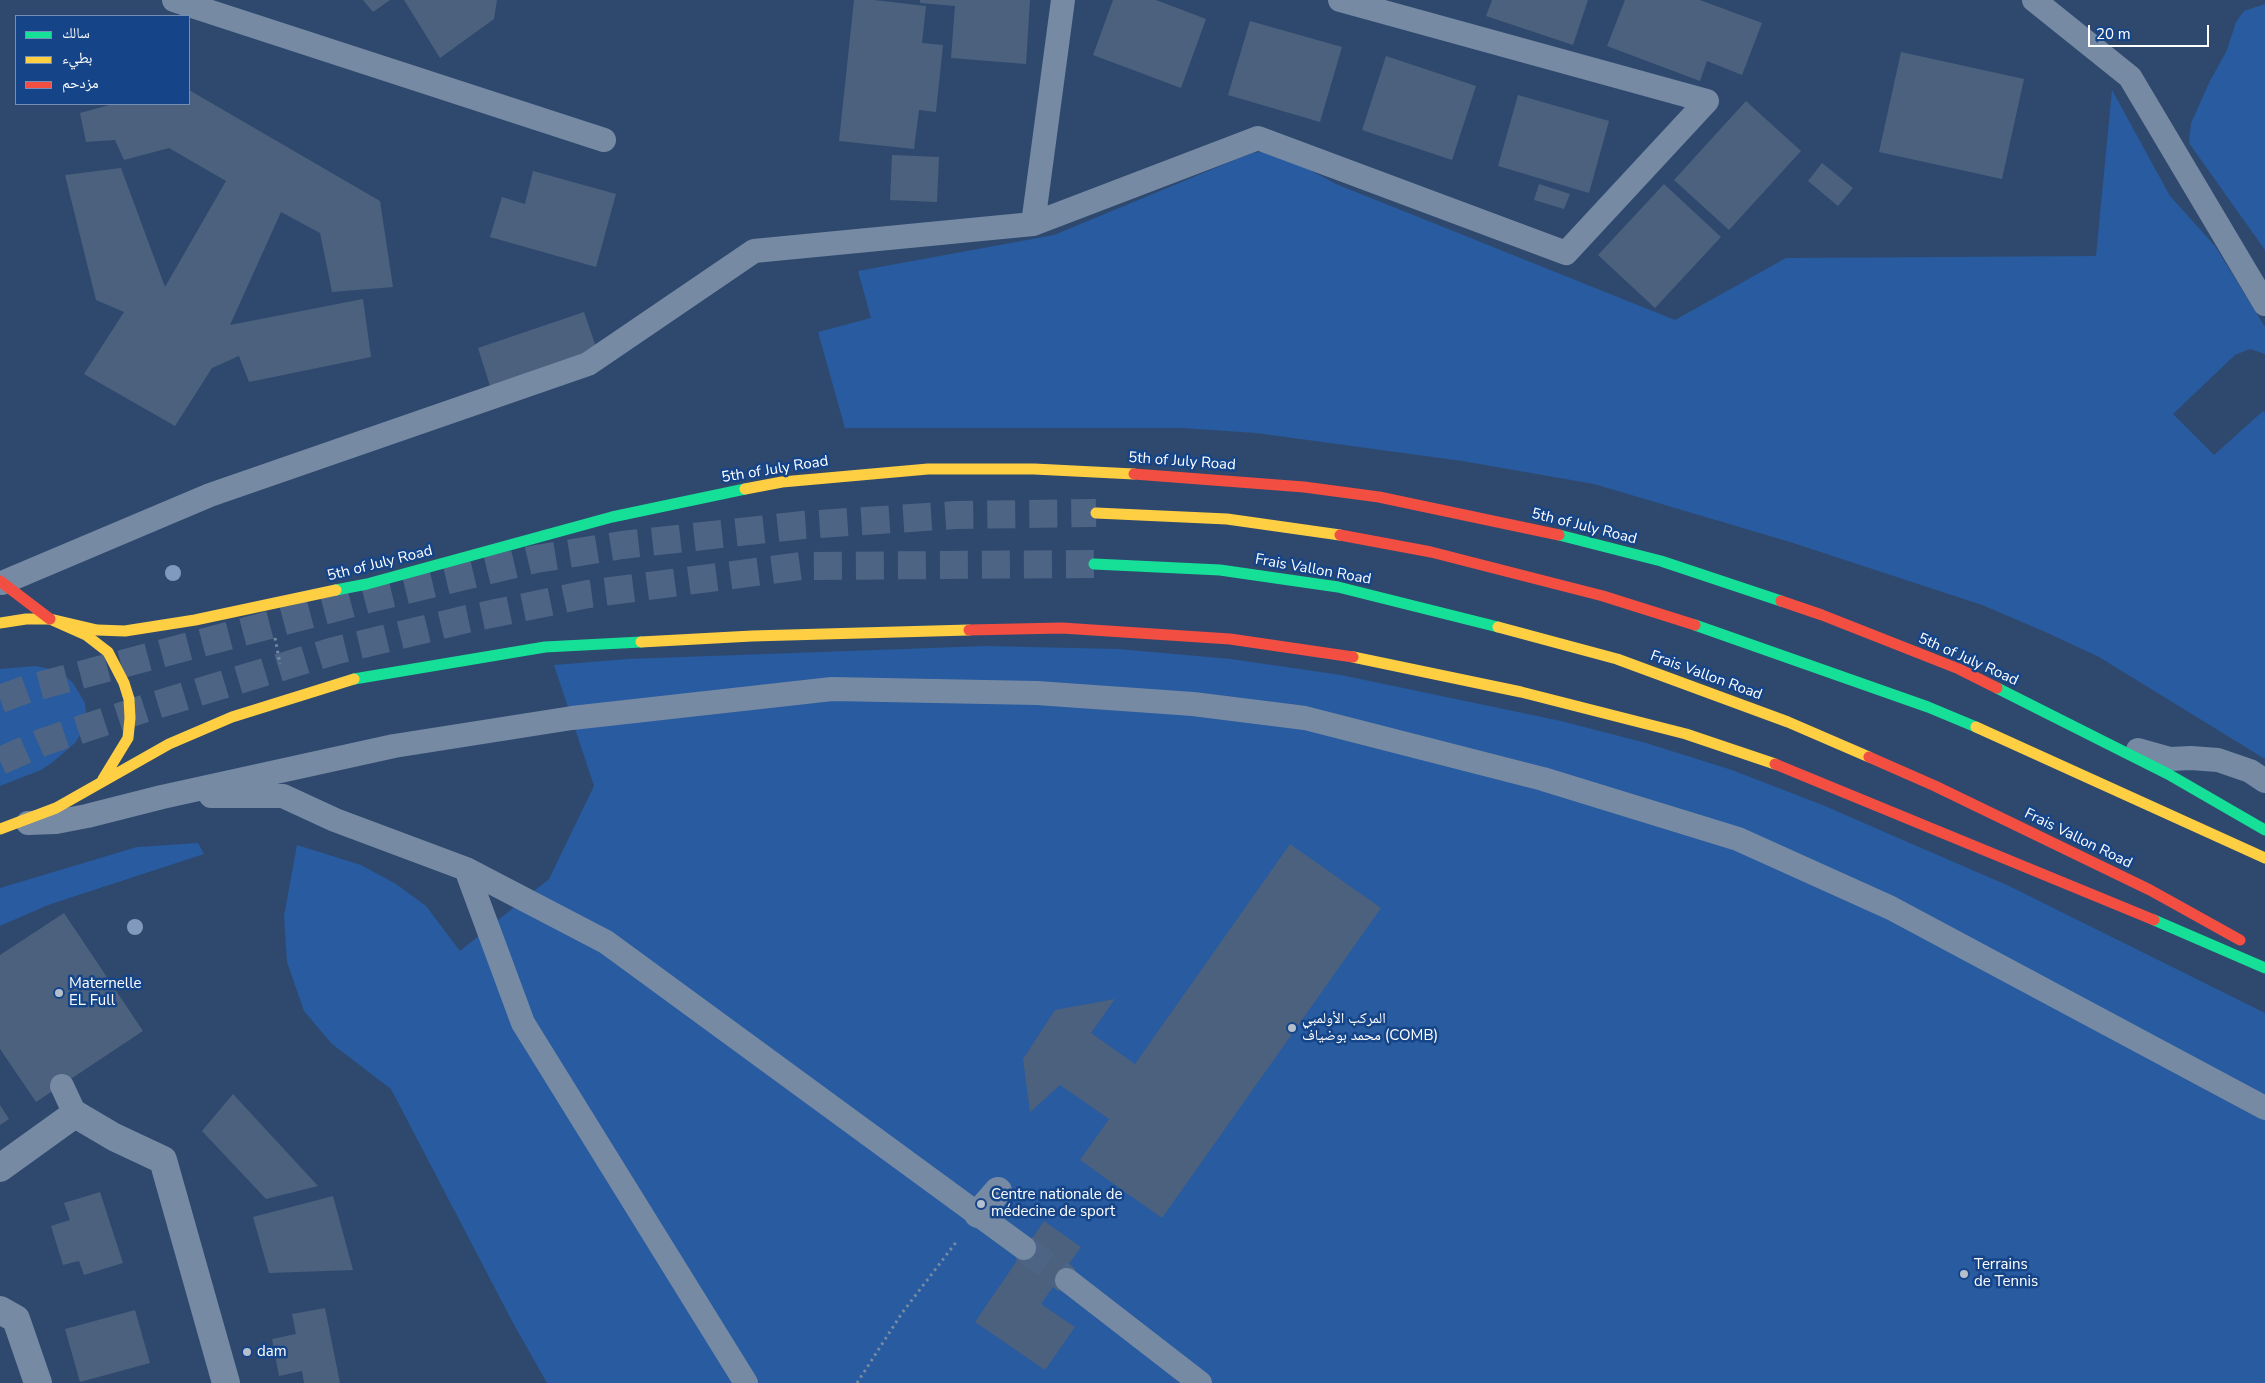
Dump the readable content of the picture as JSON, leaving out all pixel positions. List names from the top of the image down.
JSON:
{
  "streets": {
    "main road": ["5th of July Road", "Frais Vallon Road"]
  },
  "places": [
    "Maternelle EL Full",
    "المركب الأولمبي محمد بوضياف (COMB)",
    "Centre nationale de médecine de sport",
    "Terrains de Tennis",
    "dam"
  ],
  "legend": ["سالك", "بطيء", "مزدحم"],
  "scale_bar": "20 m"
}
